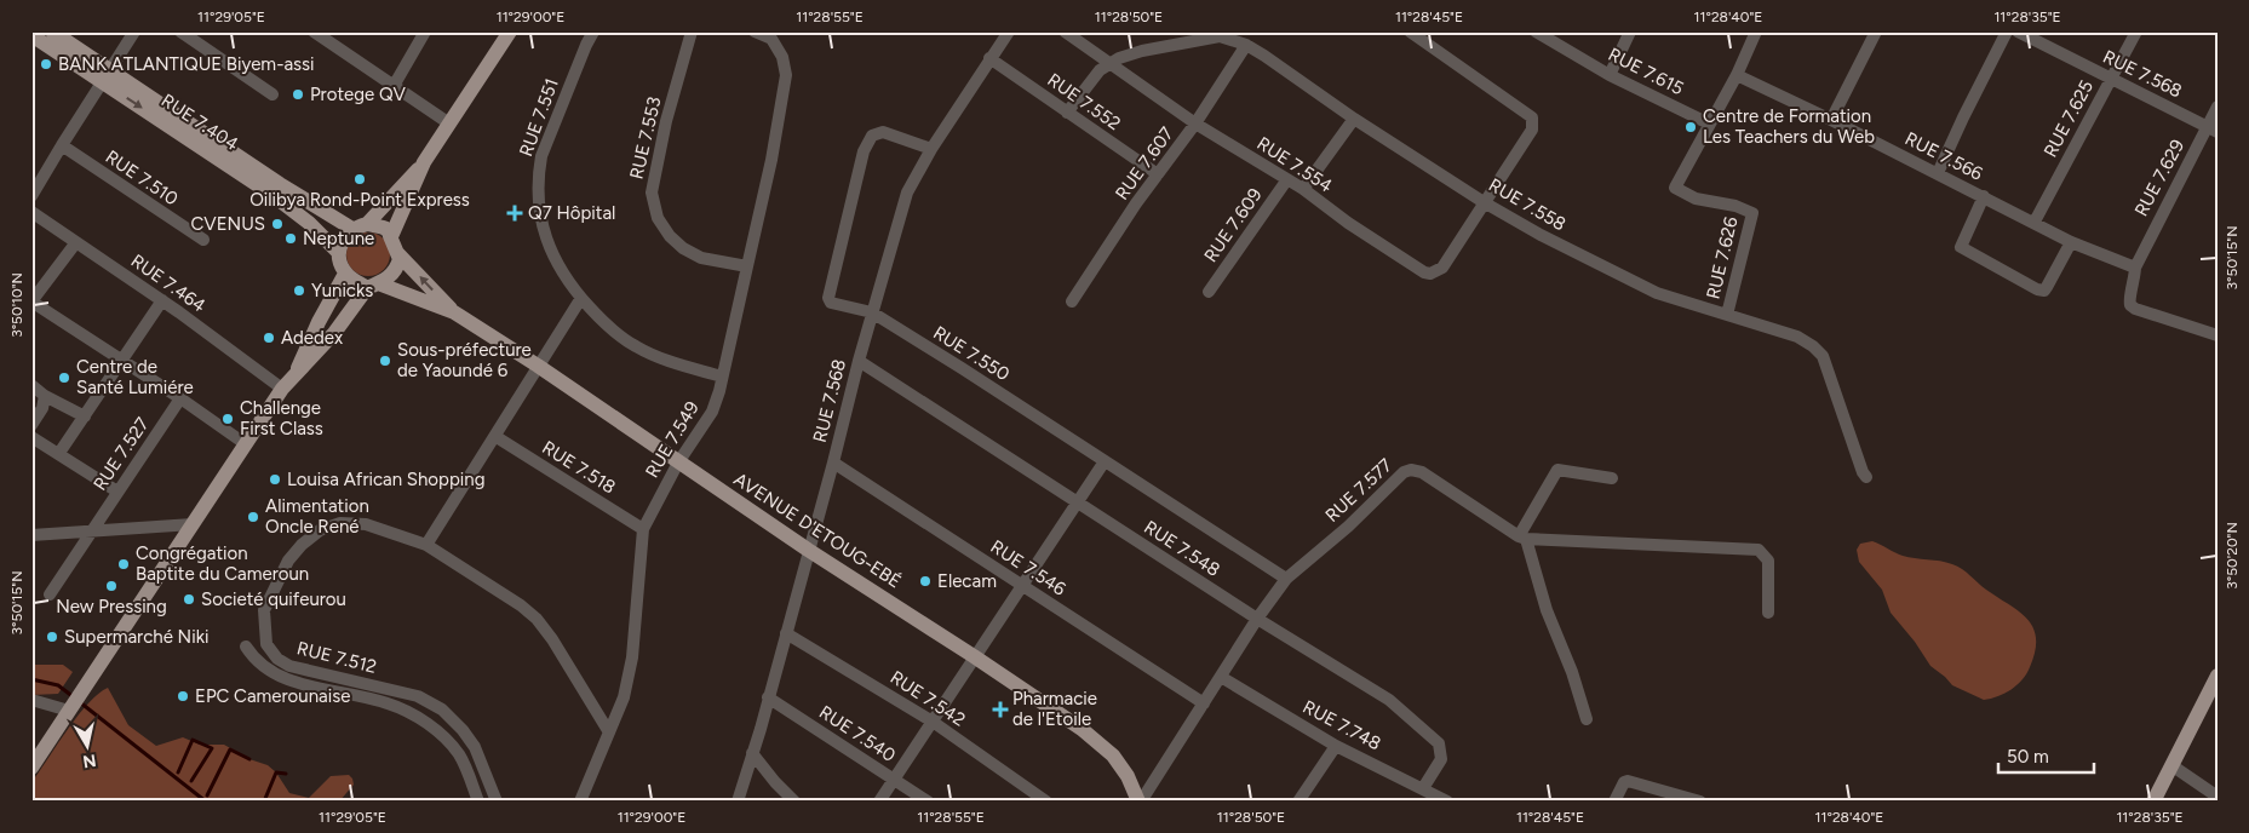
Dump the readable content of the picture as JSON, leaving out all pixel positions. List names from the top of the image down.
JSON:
{
  "streets": {
    "main road": ["RUE 7.404", "AVENUE D'ETOUG-EBÉ"],
    "street": [
      "RUE 7.615",
      "RUE 7.568",
      "RUE 7.552",
      "RUE 7.551",
      "RUE 7.625",
      "RUE 7.553",
      "RUE 7.566",
      "RUE 7.607",
      "RUE 7.554",
      "RUE 7.510",
      "RUE 7.629",
      "RUE 7.558",
      "RUE 7.609",
      "RUE 7.626",
      "RUE 7.464",
      "RUE 7.550",
      "RUE 7.549",
      "RUE 7.527",
      "RUE 7.518",
      "RUE 7.577",
      "RUE 7.548",
      "RUE 7.546",
      "RUE 7.512",
      "RUE 7.542",
      "RUE 7.748",
      "RUE 7.540"
    ]
  },
  "crossings": [
    ["RUE 7.615", "RUE 7.626"],
    ["RUE 7.568", "RUE 7.552"],
    ["RUE 7.568", "RUE 7.625"],
    ["RUE 7.568", "RUE 7.629"],
    ["RUE 7.568", "RUE 7.550"],
    ["RUE 7.568", "AVENUE D'ETOUG-EBÉ"],
    ["RUE 7.568", "RUE 7.548"],
    ["RUE 7.568", "RUE 7.546"],
    ["RUE 7.568", "RUE 7.542"],
    ["RUE 7.568", "RUE 7.540"],
    ["RUE 7.552", "RUE 7.607"],
    ["RUE 7.551", "RUE 7.549"],
    ["RUE 7.625", "RUE 7.566"],
    ["RUE 7.553", "RUE 7.549"],
    ["RUE 7.566", "RUE 7.629"],
    ["RUE 7.566", "RUE 7.626"],
    ["RUE 7.607", "RUE 7.554"],
    ["RUE 7.607", "RUE 7.558"],
    ["RUE 7.554", "RUE 7.558"],
    ["RUE 7.554", "RUE 7.609"],
    ["RUE 7.558", "RUE 7.626"],
    ["RUE 7.550", "RUE 7.577"],
    ["RUE 7.549", "RUE 7.518"],
    ["RUE 7.549", "AVENUE D'ETOUG-EBÉ"],
    ["RUE 7.549", "RUE 7.512"],
    ["RUE 7.577", "AVENUE D'ETOUG-EBÉ"],
    ["RUE 7.577", "RUE 7.548"],
    ["RUE 7.577", "RUE 7.546"],
    ["RUE 7.577", "RUE 7.748"],
    ["RUE 7.548", "RUE 7.748"]
  ],
  "places": {
    "other": [
      "BANK ATLANTIQUE Biyem-assi",
      "Protege QV",
      "Centre de Formation Les Teachers du Web",
      "Oilibya Rond-Point Express",
      "CVENUS",
      "Neptune",
      "Yunicks",
      "Adedex",
      "Sous-préfecture de Yaoundé 6",
      "Centre de Santé Lumiére",
      "Challenge First Class",
      "Louisa African Shopping",
      "Alimentation Oncle René",
      "Congrégation Baptite du Cameroun",
      "Elecam",
      "New Pressing",
      "Societé quifeurou",
      "Supermarché Niki",
      "EPC Camerounaise"
    ],
    "health": ["Q7 Hôpital", "Pharmacie de l'Etoile"]
  },
  "scale_bar": "50 m",
  "north": "bottom",
  "coordinates": [
    "11°29'05\"E",
    "11°29'00\"E",
    "11°28'55\"E",
    "11°28'50\"E",
    "11°28'45\"E",
    "11°28'40\"E",
    "11°28'35\"E",
    "3°50'15\"N",
    "3°50'10\"N",
    "3°50'20\"N"
  ]
}
